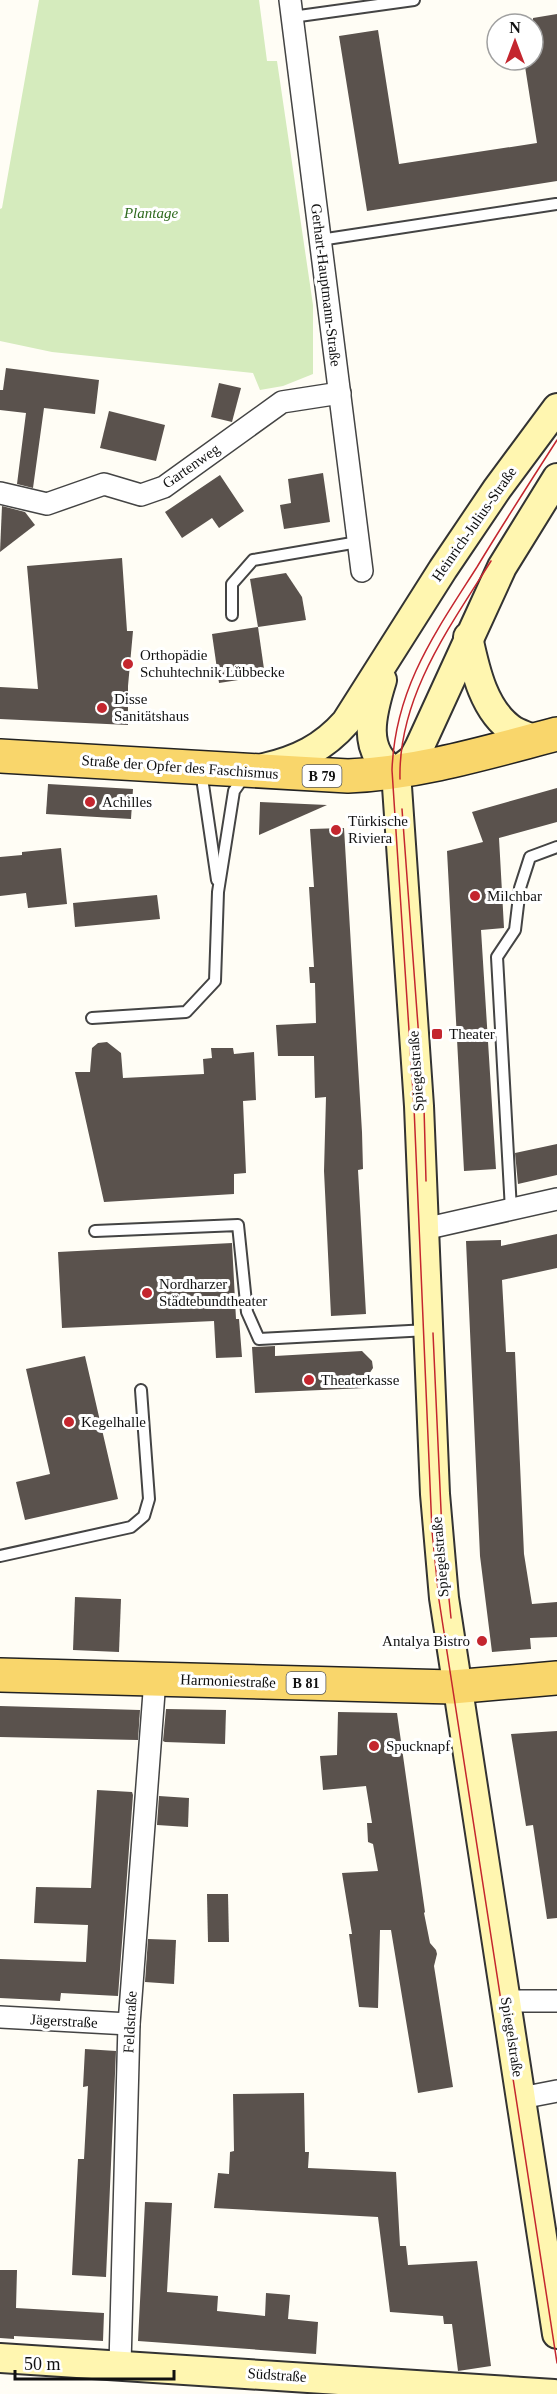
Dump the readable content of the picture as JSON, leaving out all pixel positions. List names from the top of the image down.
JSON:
{
  "streets": {
    "main road": [
      "Straße der Opfer des Faschismus",
      "B 79",
      "Harmoniestraße",
      "B 81"
    ],
    "street": [
      "Gerhart-Hauptmann-Straße",
      "Gartenweg",
      "Heinrich-Julius-Straße",
      "Spiegelstraße",
      "Jägerstraße",
      "Feldstraße",
      "Südstraße"
    ]
  },
  "crossings": [
    ["Gerhart-Hauptmann-Straße", "Gartenweg"],
    ["Heinrich-Julius-Straße", "Straße der Opfer des Faschismus"],
    ["Heinrich-Julius-Straße", "B 79"],
    ["Heinrich-Julius-Straße", "Spiegelstraße"],
    ["Straße der Opfer des Faschismus", "B 79"],
    ["Straße der Opfer des Faschismus", "Spiegelstraße"],
    ["B 79", "Spiegelstraße"],
    ["Spiegelstraße", "Harmoniestraße"],
    ["Spiegelstraße", "B 81"],
    ["Harmoniestraße", "B 81"],
    ["Harmoniestraße", "Feldstraße"],
    ["Jägerstraße", "Feldstraße"],
    ["Feldstraße", "Südstraße"]
  ],
  "parks": ["Plantage"],
  "places": {
    "other": [
      "Orthopädie Schuhtechnik Lübbecke",
      "Disse Sanitätshaus",
      "Achilles",
      "Türkische Riviera",
      "Milchbar",
      "Nordharzer Städtebundtheater",
      "Theaterkasse",
      "Kegelhalle",
      "Antalya Bistro",
      "Spucknapf"
    ],
    "transit": ["Theater"]
  },
  "scale_bar": "50 m",
  "north": "top"
}
